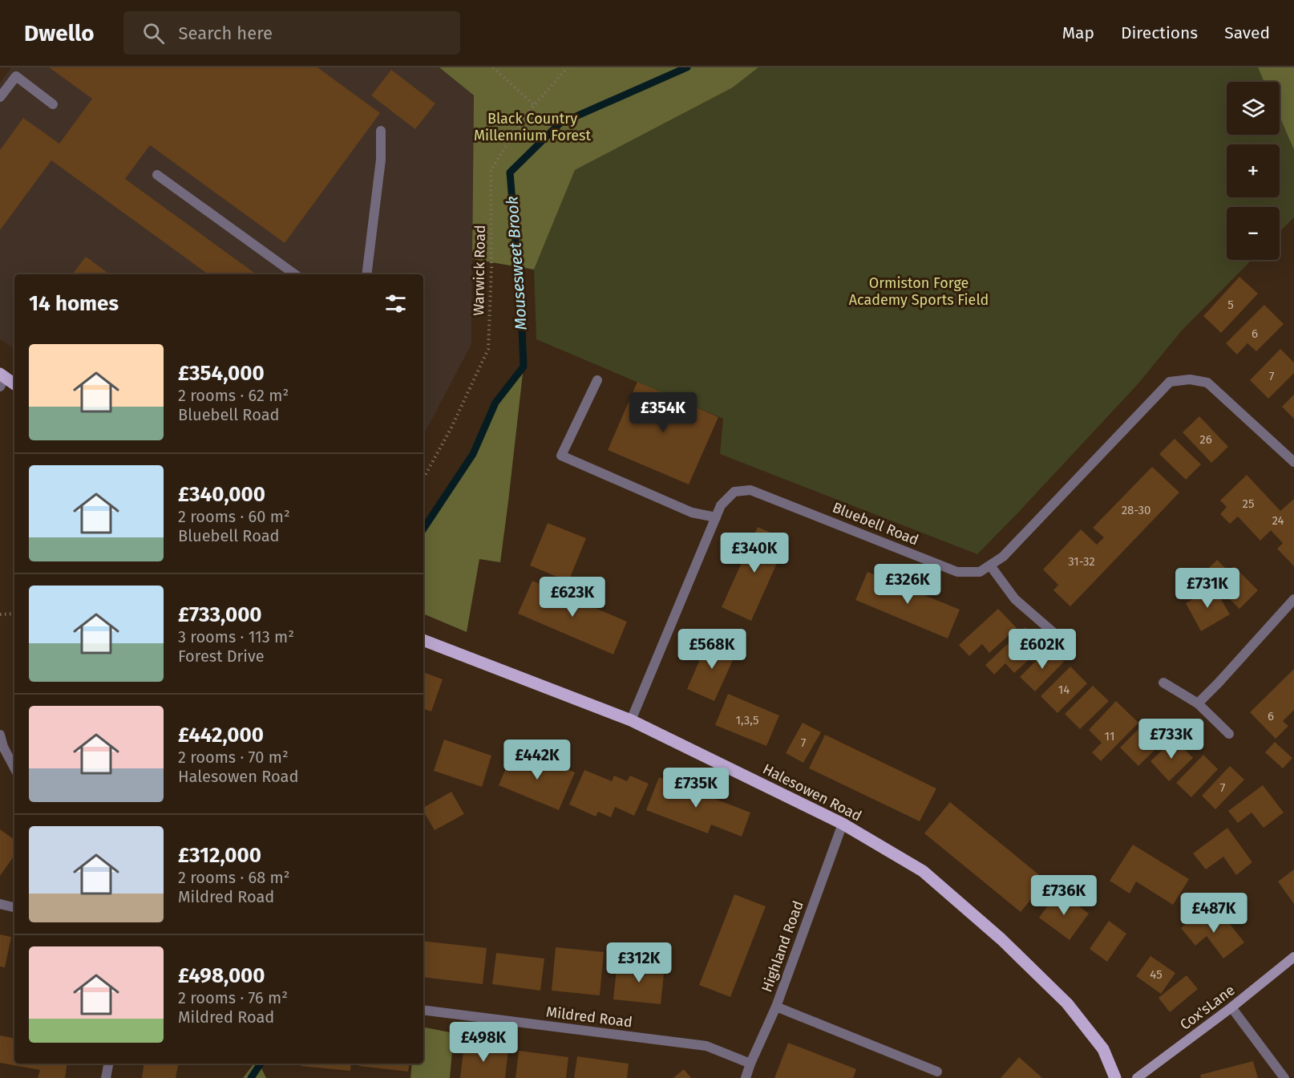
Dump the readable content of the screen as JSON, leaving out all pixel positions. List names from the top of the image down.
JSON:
{
  "streets": {
    "main road": ["Halesowen Road"],
    "street": [
      "Bluebell Road",
      "Highland Road",
      "Cox'sLane",
      "Mildred Road"
    ],
    "path": ["Warwick Road"]
  },
  "crossings": [
    ["Bluebell Road", "Halesowen Road"],
    ["Halesowen Road", "Highland Road"],
    ["Highland Road", "Mildred Road"]
  ],
  "water": ["Mousesweet Brook"],
  "parks": ["Black Country Millennium Forest", "Ormiston Forge Academy Sports Field"],
  "house_numbers": [
    "5",
    "6",
    "7",
    "26",
    "25",
    "28-30",
    "24",
    "31-32",
    "14",
    "6",
    "1,3,5",
    "11",
    "7",
    "7",
    "45"
  ],
  "page": {
    "header": "Dwello",
    "search": "Search here",
    "nav": ["Map", "Directions", "Saved"],
    "map_buttons": ["+", "−"],
    "heading": "14 homes",
    "list": [
      {
        "name": "£354,000",
        "note": "2 rooms · 62 m² · Bluebell Road"
      },
      {
        "name": "£340,000",
        "note": "2 rooms · 60 m² · Bluebell Road"
      },
      {
        "name": "£733,000",
        "note": "3 rooms · 113 m² · Forest Drive"
      },
      {
        "name": "£442,000",
        "note": "2 rooms · 70 m² · Halesowen Road"
      },
      {
        "name": "£312,000",
        "note": "2 rooms · 68 m² · Mildred Road"
      },
      {
        "name": "£498,000",
        "note": "2 rooms · 76 m² · Mildred Road"
      }
    ],
    "price": [
      "£354K",
      "£340K",
      "£326K",
      "£731K",
      "£623K",
      "£568K",
      "£602K",
      "£733K",
      "£442K",
      "£735K",
      "£736K",
      "£487K",
      "£312K",
      "£498K"
    ]
  }
}
